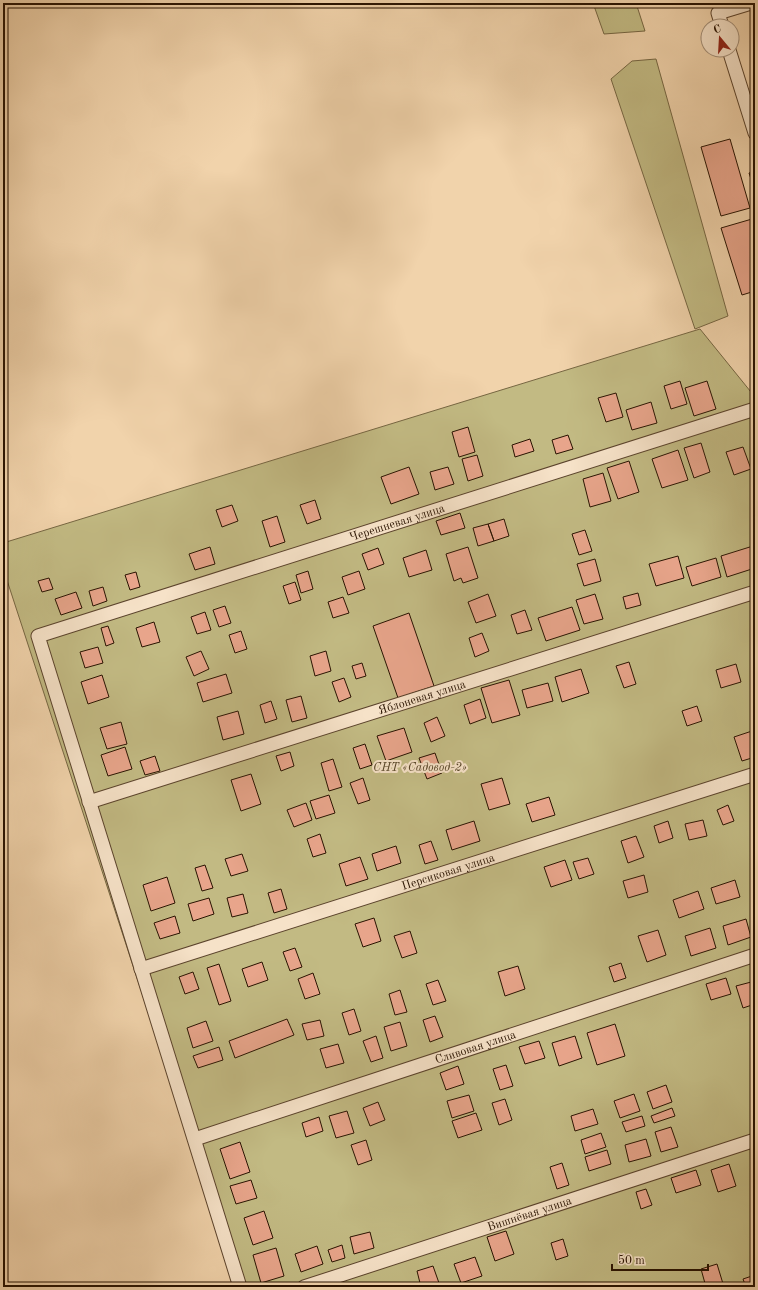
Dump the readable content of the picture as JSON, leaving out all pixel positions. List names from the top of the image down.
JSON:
{
  "streets": {
    "street": [
      "Черешневая улица",
      "Яблоневая улица",
      "Персиковая улица",
      "Сливовая улица",
      "Вишнёвая улица"
    ]
  },
  "crossings": [
    ["Черешневая улица", "Яблоневая улица"]
  ],
  "parks": ["СНТ «Садовод-2»"],
  "scale_bar": "50 m",
  "north": "top"
}
